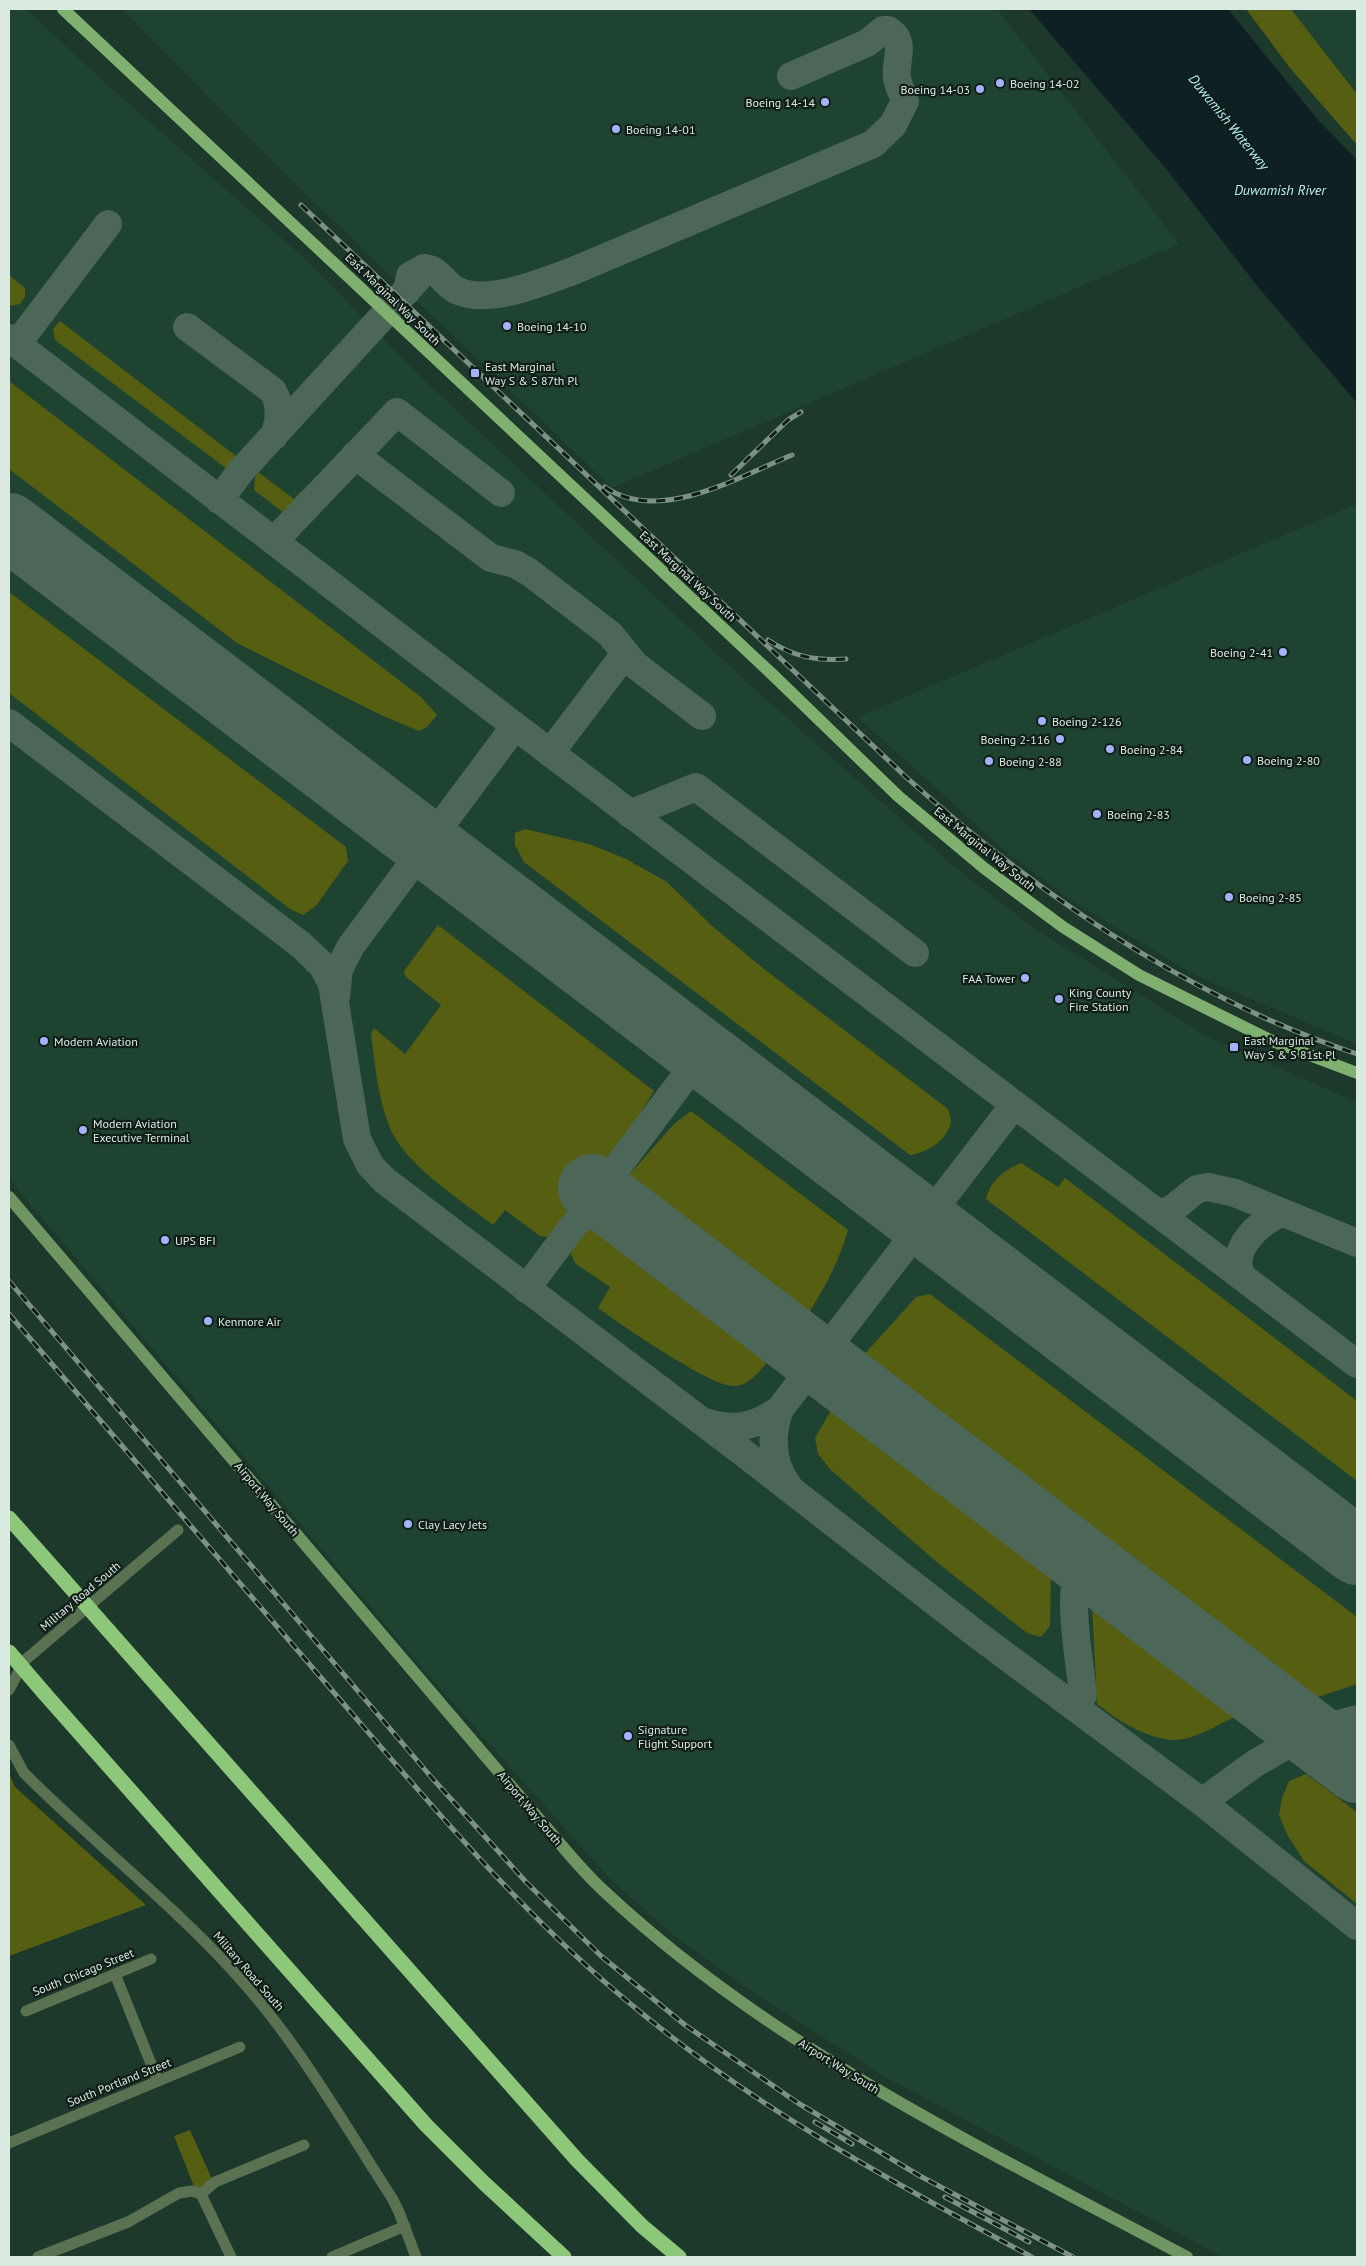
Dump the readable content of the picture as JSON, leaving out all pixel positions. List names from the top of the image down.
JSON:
{
  "streets": {
    "main road": ["East Marginal Way South", "Airport Way South"],
    "street": ["Military Road South", "South Chicago Street", "South Portland Street"]
  },
  "water": ["Duwamish Waterway", "Duwamish River"],
  "places": {
    "other": [
      "Boeing 14-02",
      "Boeing 14-03",
      "Boeing 14-14",
      "Boeing 14-01",
      "Boeing 14-10",
      "Boeing 2-41",
      "Boeing 2-126",
      "Boeing 2-116",
      "Boeing 2-84",
      "Boeing 2-80",
      "Boeing 2-88",
      "Boeing 2-83",
      "Boeing 2-85",
      "FAA Tower",
      "King County Fire Station",
      "Modern Aviation",
      "Modern Aviation Executive Terminal",
      "UPS BFI",
      "Kenmore Air",
      "Clay Lacy Jets",
      "Signature Flight Support"
    ],
    "transit": ["East Marginal Way S & S 87th Pl", "East Marginal Way S & S 81st Pl"]
  }
}
